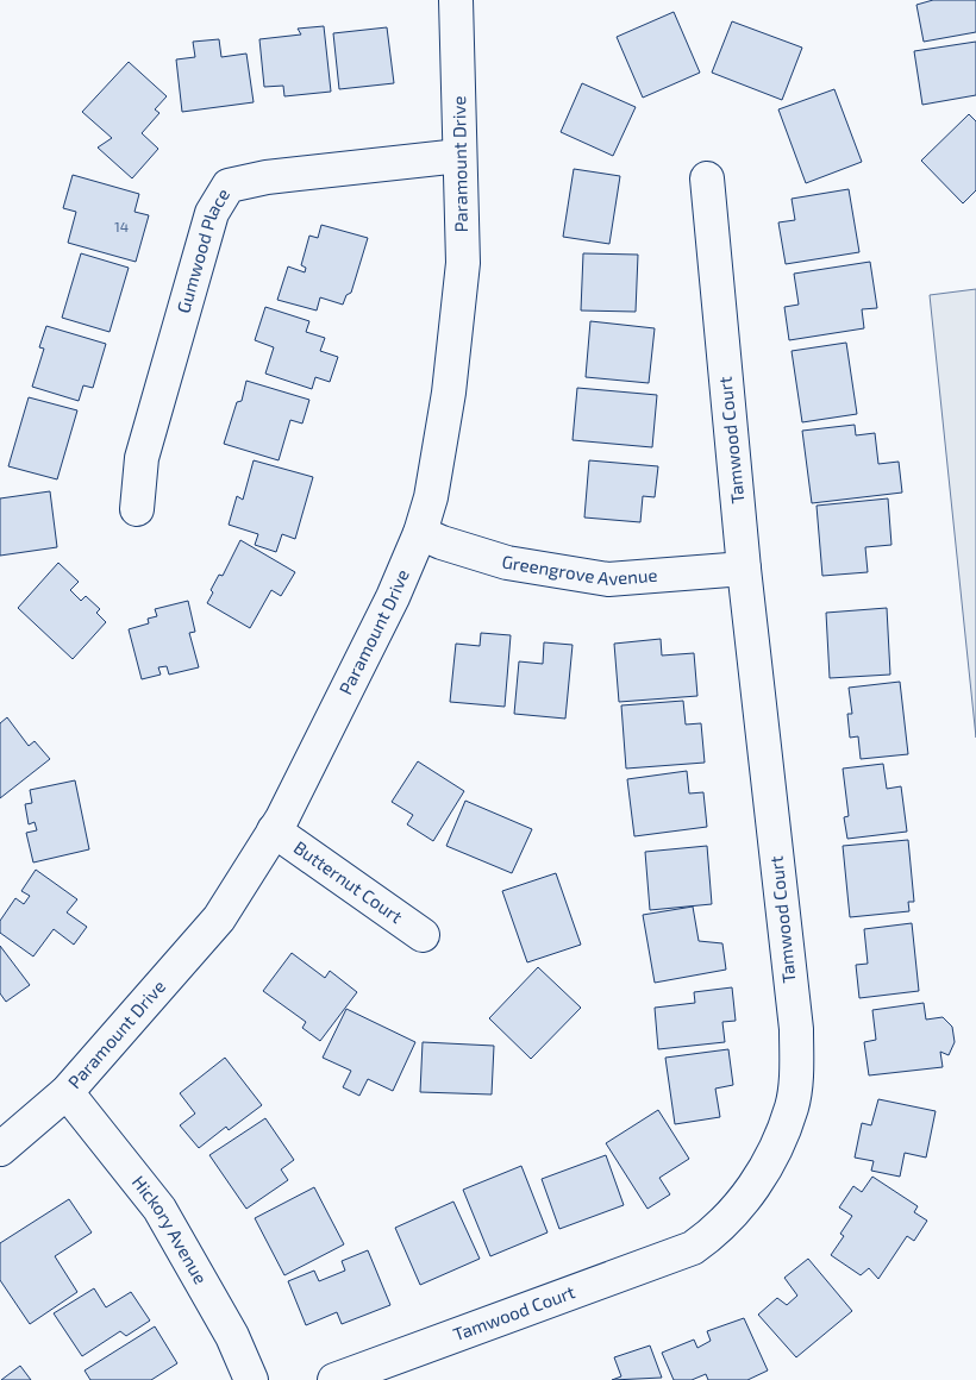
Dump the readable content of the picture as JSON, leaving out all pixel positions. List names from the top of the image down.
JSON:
{
  "streets": {
    "street": [
      "Paramount Drive",
      "Gumwood Place",
      "Tamwood Court",
      "Greengrove Avenue",
      "Butternut Court",
      "Hickory Avenue"
    ]
  },
  "crossings": [
    ["Paramount Drive", "Gumwood Place"],
    ["Paramount Drive", "Greengrove Avenue"],
    ["Paramount Drive", "Butternut Court"],
    ["Paramount Drive", "Hickory Avenue"],
    ["Tamwood Court", "Greengrove Avenue"]
  ],
  "house_numbers": ["14"]
}
